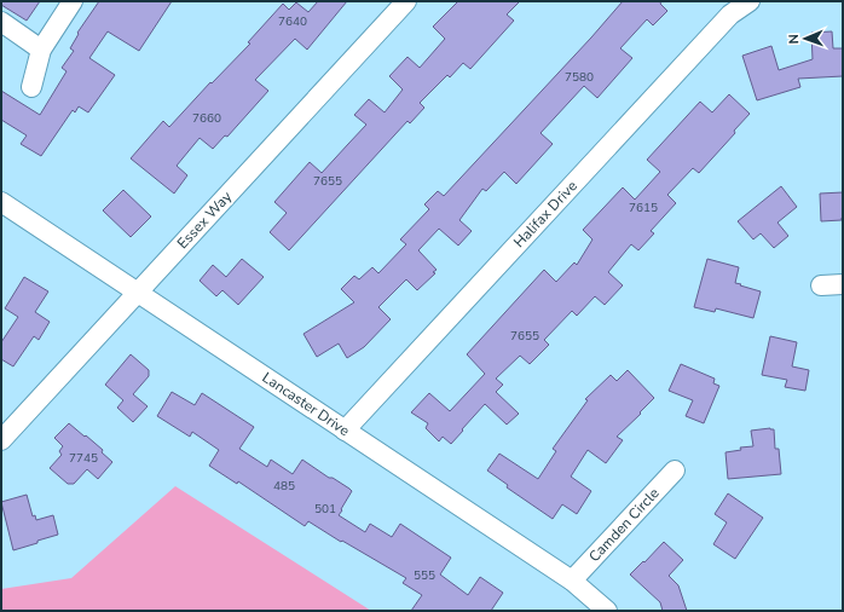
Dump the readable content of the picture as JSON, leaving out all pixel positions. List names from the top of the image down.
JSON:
{
  "streets": {
    "street": [
      "Halifax Drive",
      "Essex Way",
      "Lancaster Drive",
      "Camden Circle"
    ]
  },
  "crossings": [
    ["Halifax Drive", "Lancaster Drive"],
    ["Essex Way", "Lancaster Drive"],
    ["Lancaster Drive", "Camden Circle"]
  ],
  "house_numbers": [
    "7640",
    "7580",
    "7660",
    "7655",
    "7615",
    "7655",
    "7745",
    "485",
    "501",
    "555"
  ],
  "north": "left"
}
